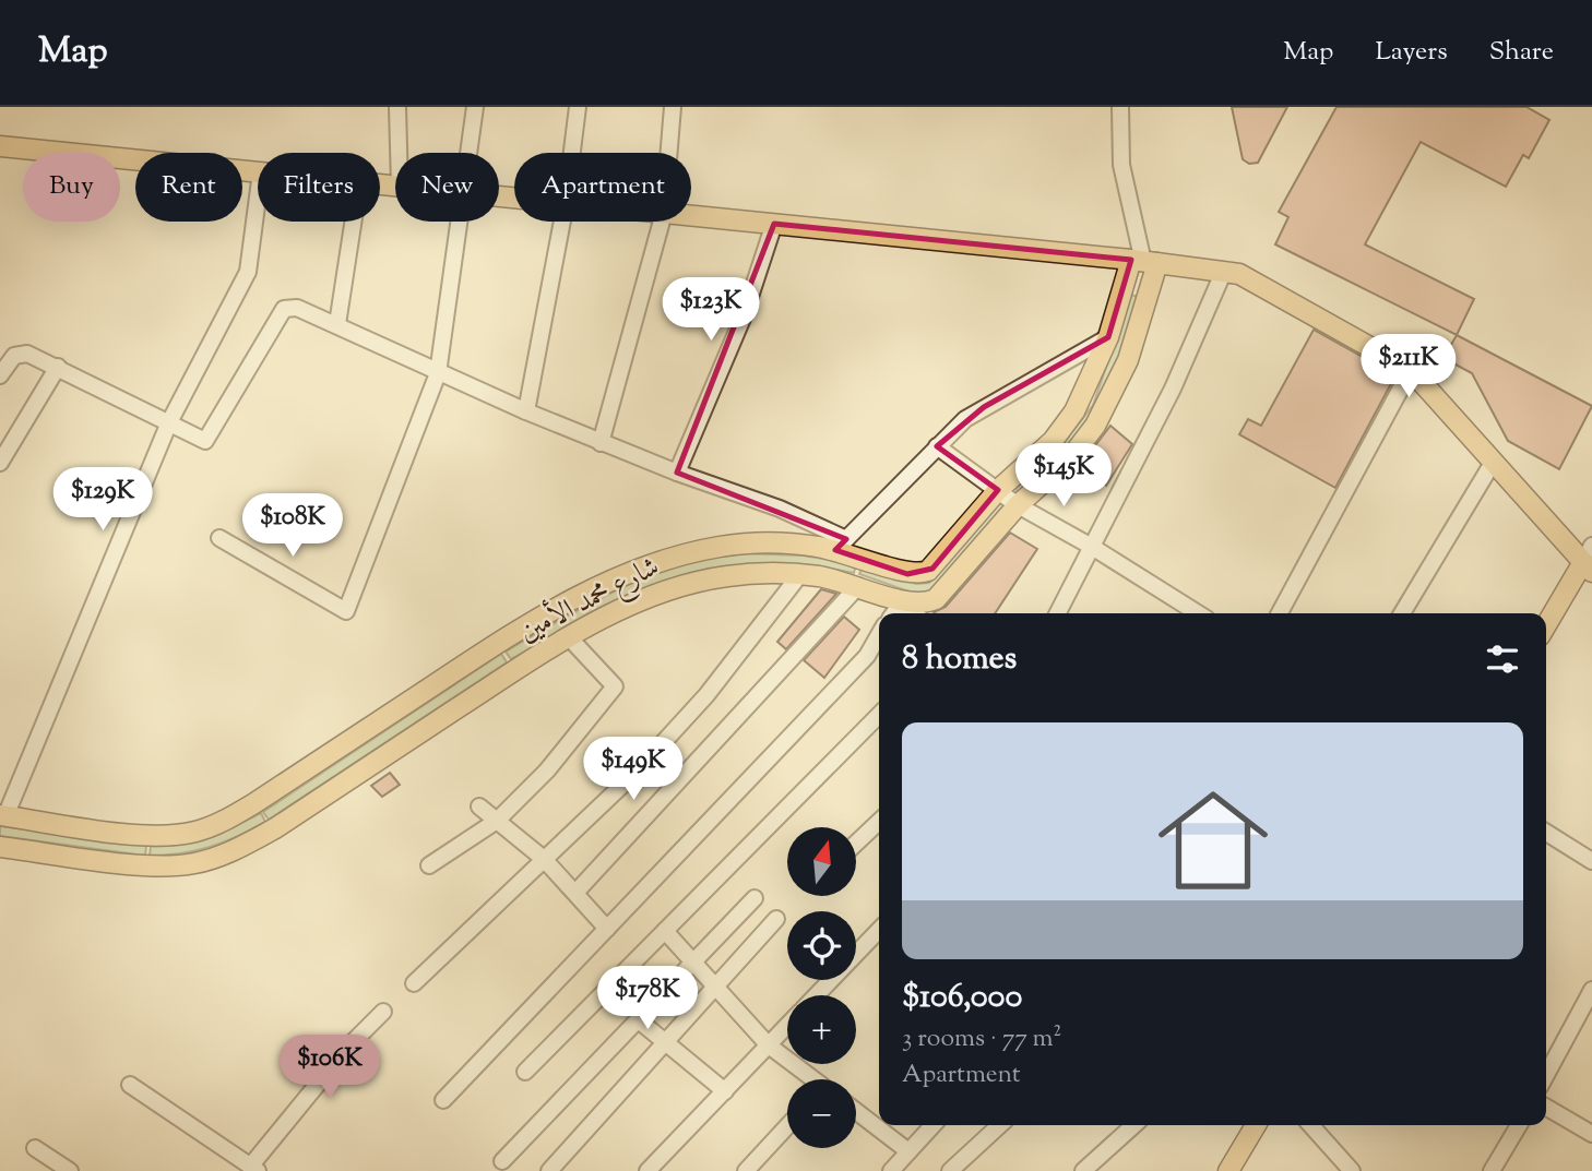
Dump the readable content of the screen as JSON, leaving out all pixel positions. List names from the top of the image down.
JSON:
{
  "streets": {
    "main road": ["شارع محمد الأمين"]
  },
  "north": "top",
  "page": {
    "header": "Map",
    "nav": ["Map", "Layers", "Share"],
    "chip": [
      "Buy",
      "Rent",
      "Filters",
      "New",
      "Apartment"
    ],
    "price": [
      "$123K",
      "$211K",
      "$145K",
      "$129K",
      "$108K",
      "$149K",
      "$178K",
      "$106K"
    ],
    "heading": "8 homes",
    "list": [
      {
        "name": "$106,000",
        "note": "3 rooms · 77 m² · Apartment"
      }
    ],
    "map_buttons": ["+", "−"]
  }
}
